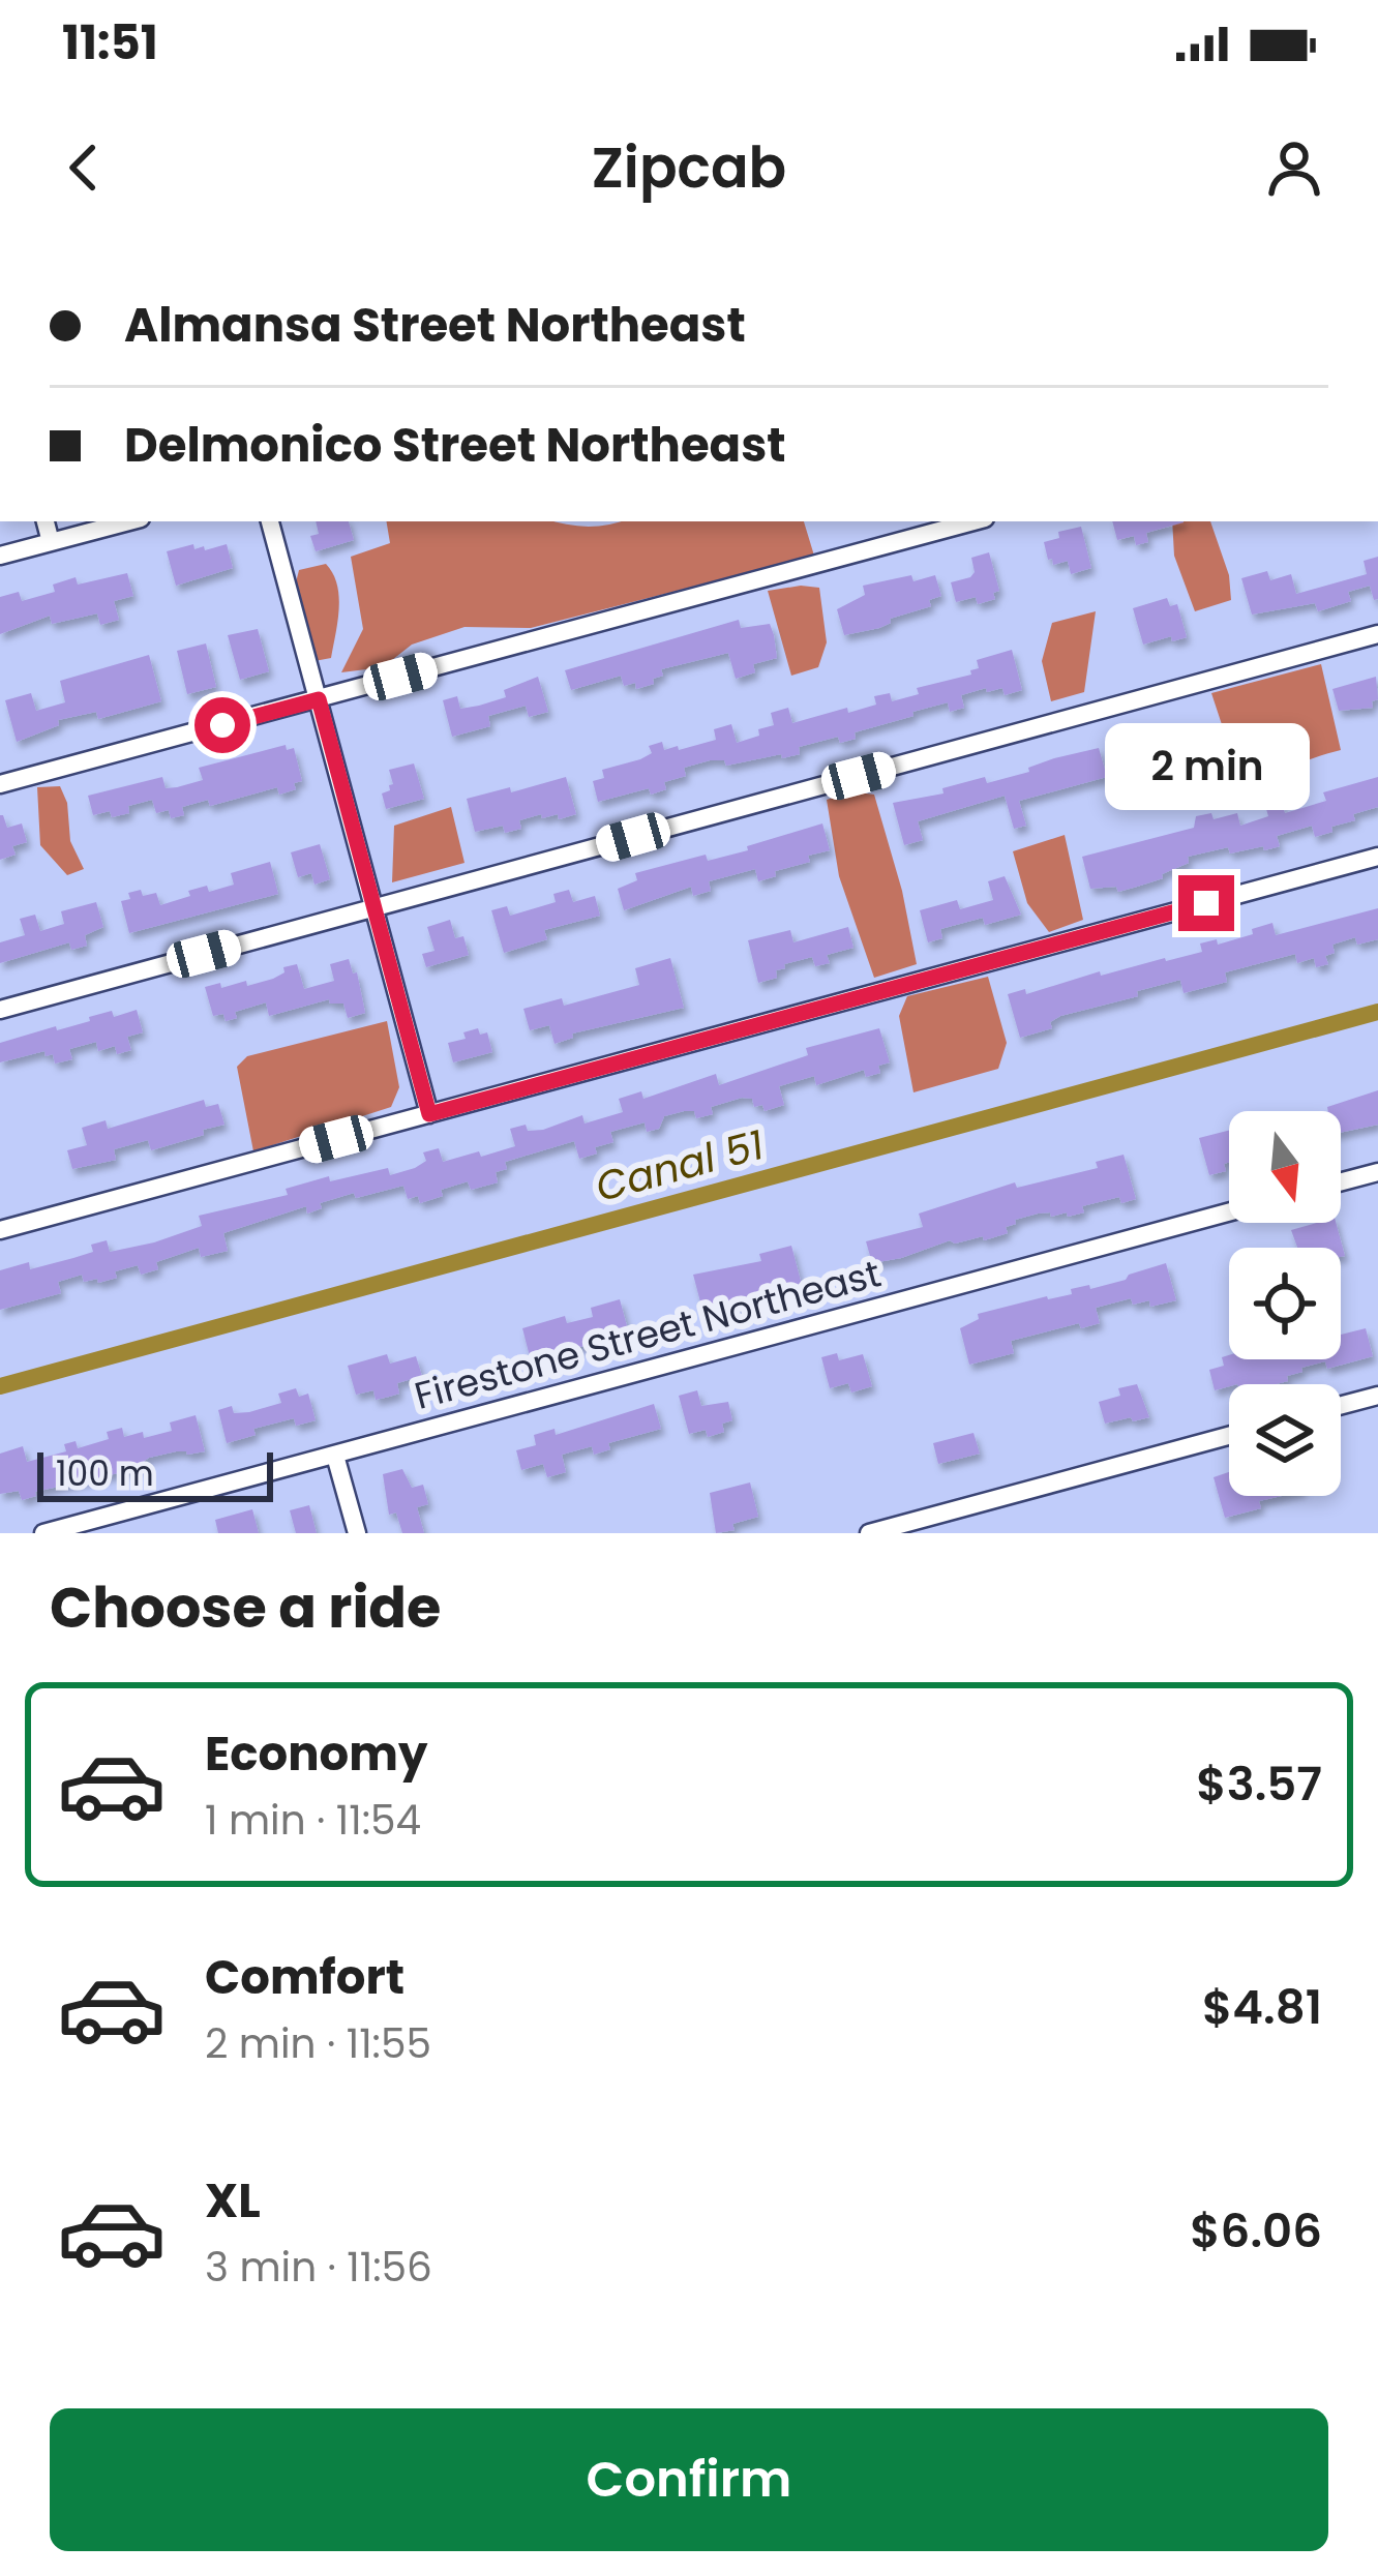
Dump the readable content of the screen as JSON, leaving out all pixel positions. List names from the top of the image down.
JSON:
{
  "streets": {
    "street": ["Firestone Street Northeast"]
  },
  "water": ["Canal 51"],
  "scale_bar": "100 m",
  "north": "bottom",
  "page": {
    "status": "11:51",
    "header": "Zipcab",
    "banner": ["Almansa Street Northeast", "Delmonico Street Northeast"],
    "bubble": "2 min",
    "scale": "100 m",
    "heading": "Choose a ride",
    "list": [
      {
        "name": "Economy",
        "note": "1 min · 11:54",
        "value": "$3.57"
      },
      {
        "name": "Comfort",
        "note": "2 min · 11:55",
        "value": "$4.81"
      },
      {
        "name": "XL",
        "note": "3 min · 11:56",
        "value": "$6.06"
      }
    ],
    "buttons": "Confirm"
  }
}
